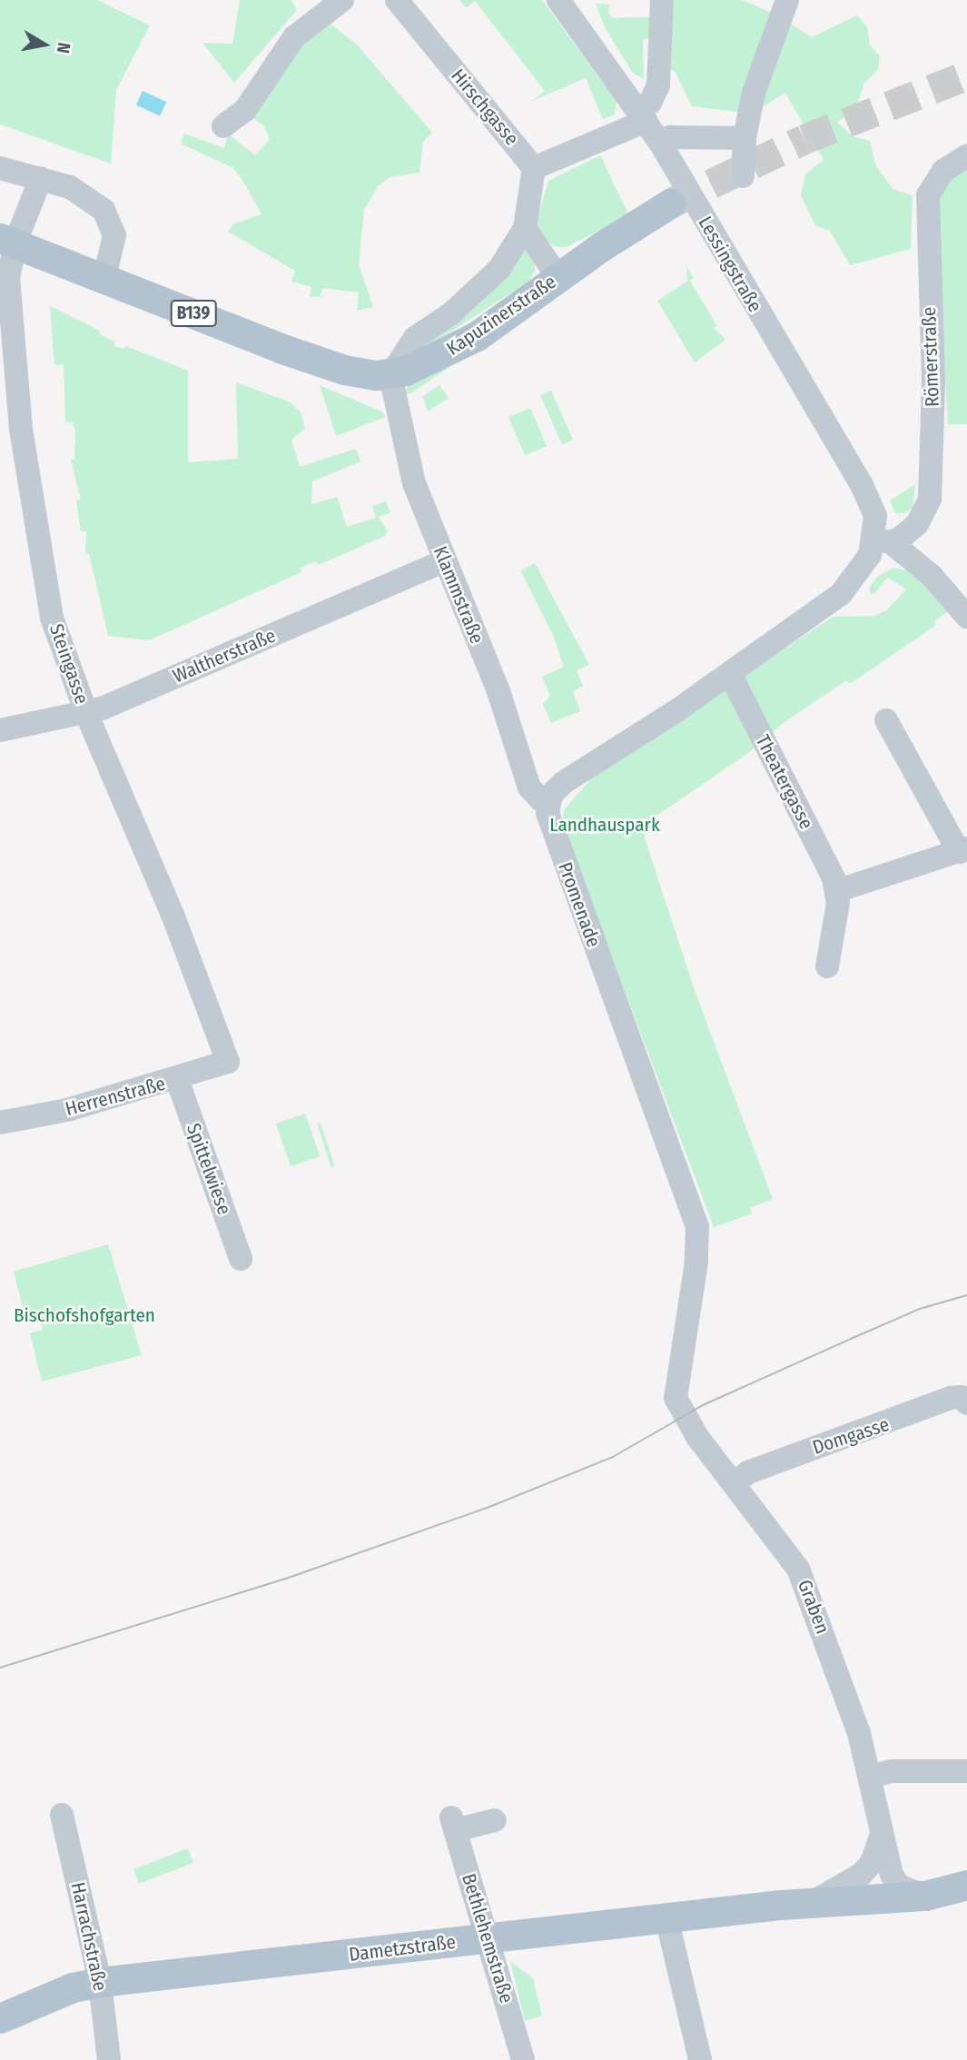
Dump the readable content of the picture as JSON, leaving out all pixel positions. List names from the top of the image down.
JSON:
{
  "streets": {
    "main road": ["B139", "Kapuzinerstraße", "Dametzstraße"],
    "street": [
      "Hirschgasse",
      "Lessingstraße",
      "Römerstraße",
      "Klammstraße",
      "Waltherstraße",
      "Steingasse",
      "Theatergasse",
      "Promenade",
      "Herrenstraße",
      "Spittelwiese",
      "Domgasse",
      "Graben",
      "Harrachstraße",
      "Bethlehemstraße"
    ]
  },
  "crossings": [
    ["Lessingstraße", "Römerstraße"],
    ["Kapuzinerstraße", "Klammstraße"],
    ["Kapuzinerstraße", "Steingasse"],
    ["Klammstraße", "Waltherstraße"],
    ["Klammstraße", "Promenade"],
    ["Waltherstraße", "Steingasse"],
    ["Steingasse", "Herrenstraße"],
    ["Promenade", "Graben"],
    ["Herrenstraße", "Spittelwiese"],
    ["Domgasse", "Graben"],
    ["Graben", "Dametzstraße"],
    ["Harrachstraße", "Dametzstraße"],
    ["Bethlehemstraße", "Dametzstraße"]
  ],
  "parks": ["Landhauspark", "Bischofshofgarten"],
  "north": "right"
}
